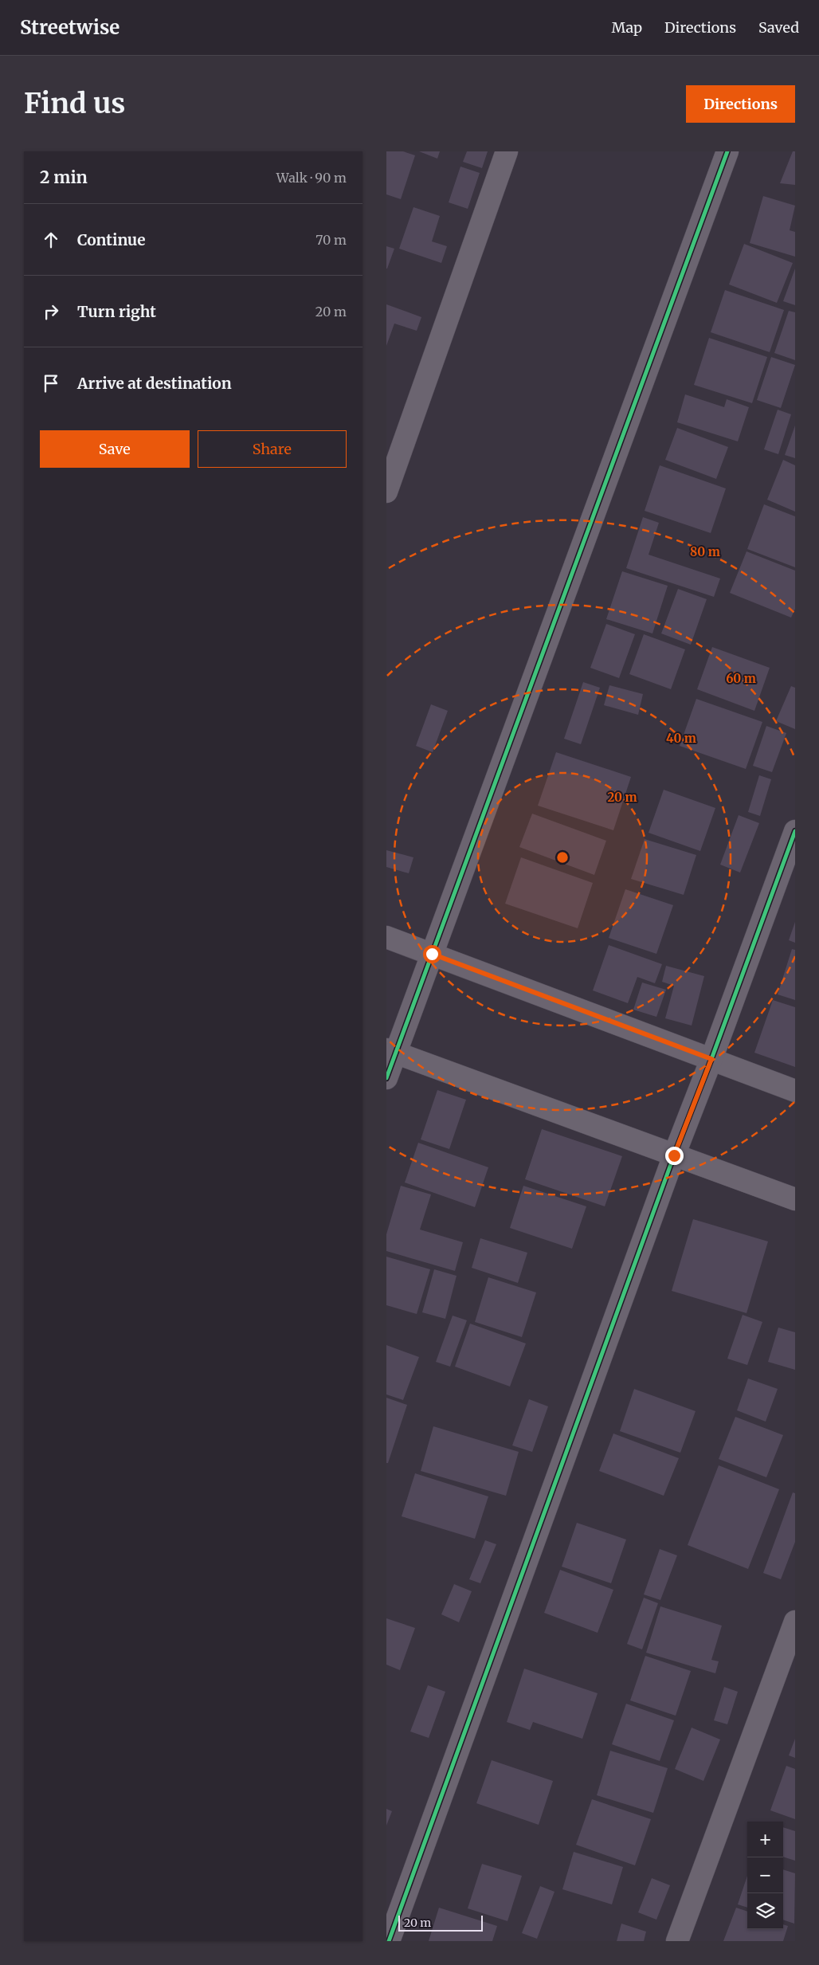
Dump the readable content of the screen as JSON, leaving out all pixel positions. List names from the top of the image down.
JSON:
{
  "scale_bar": "20 m",
  "page": {
    "header": "Streetwise",
    "nav": ["Map", "Directions", "Saved"],
    "buttons": [
      "Directions",
      ["Save", "Share"]
    ],
    "title": "Find us",
    "heading": ["2 min", "Walk · 90 m"],
    "list": [
      ["Continue", "70 m"],
      ["Turn right", "20 m"],
      "Arrive at destination"
    ],
    "map_buttons": ["+", "−"],
    "scale": "20 m"
  },
  "rings": [
    "80 m",
    "60 m",
    "40 m",
    "20 m"
  ]
}
